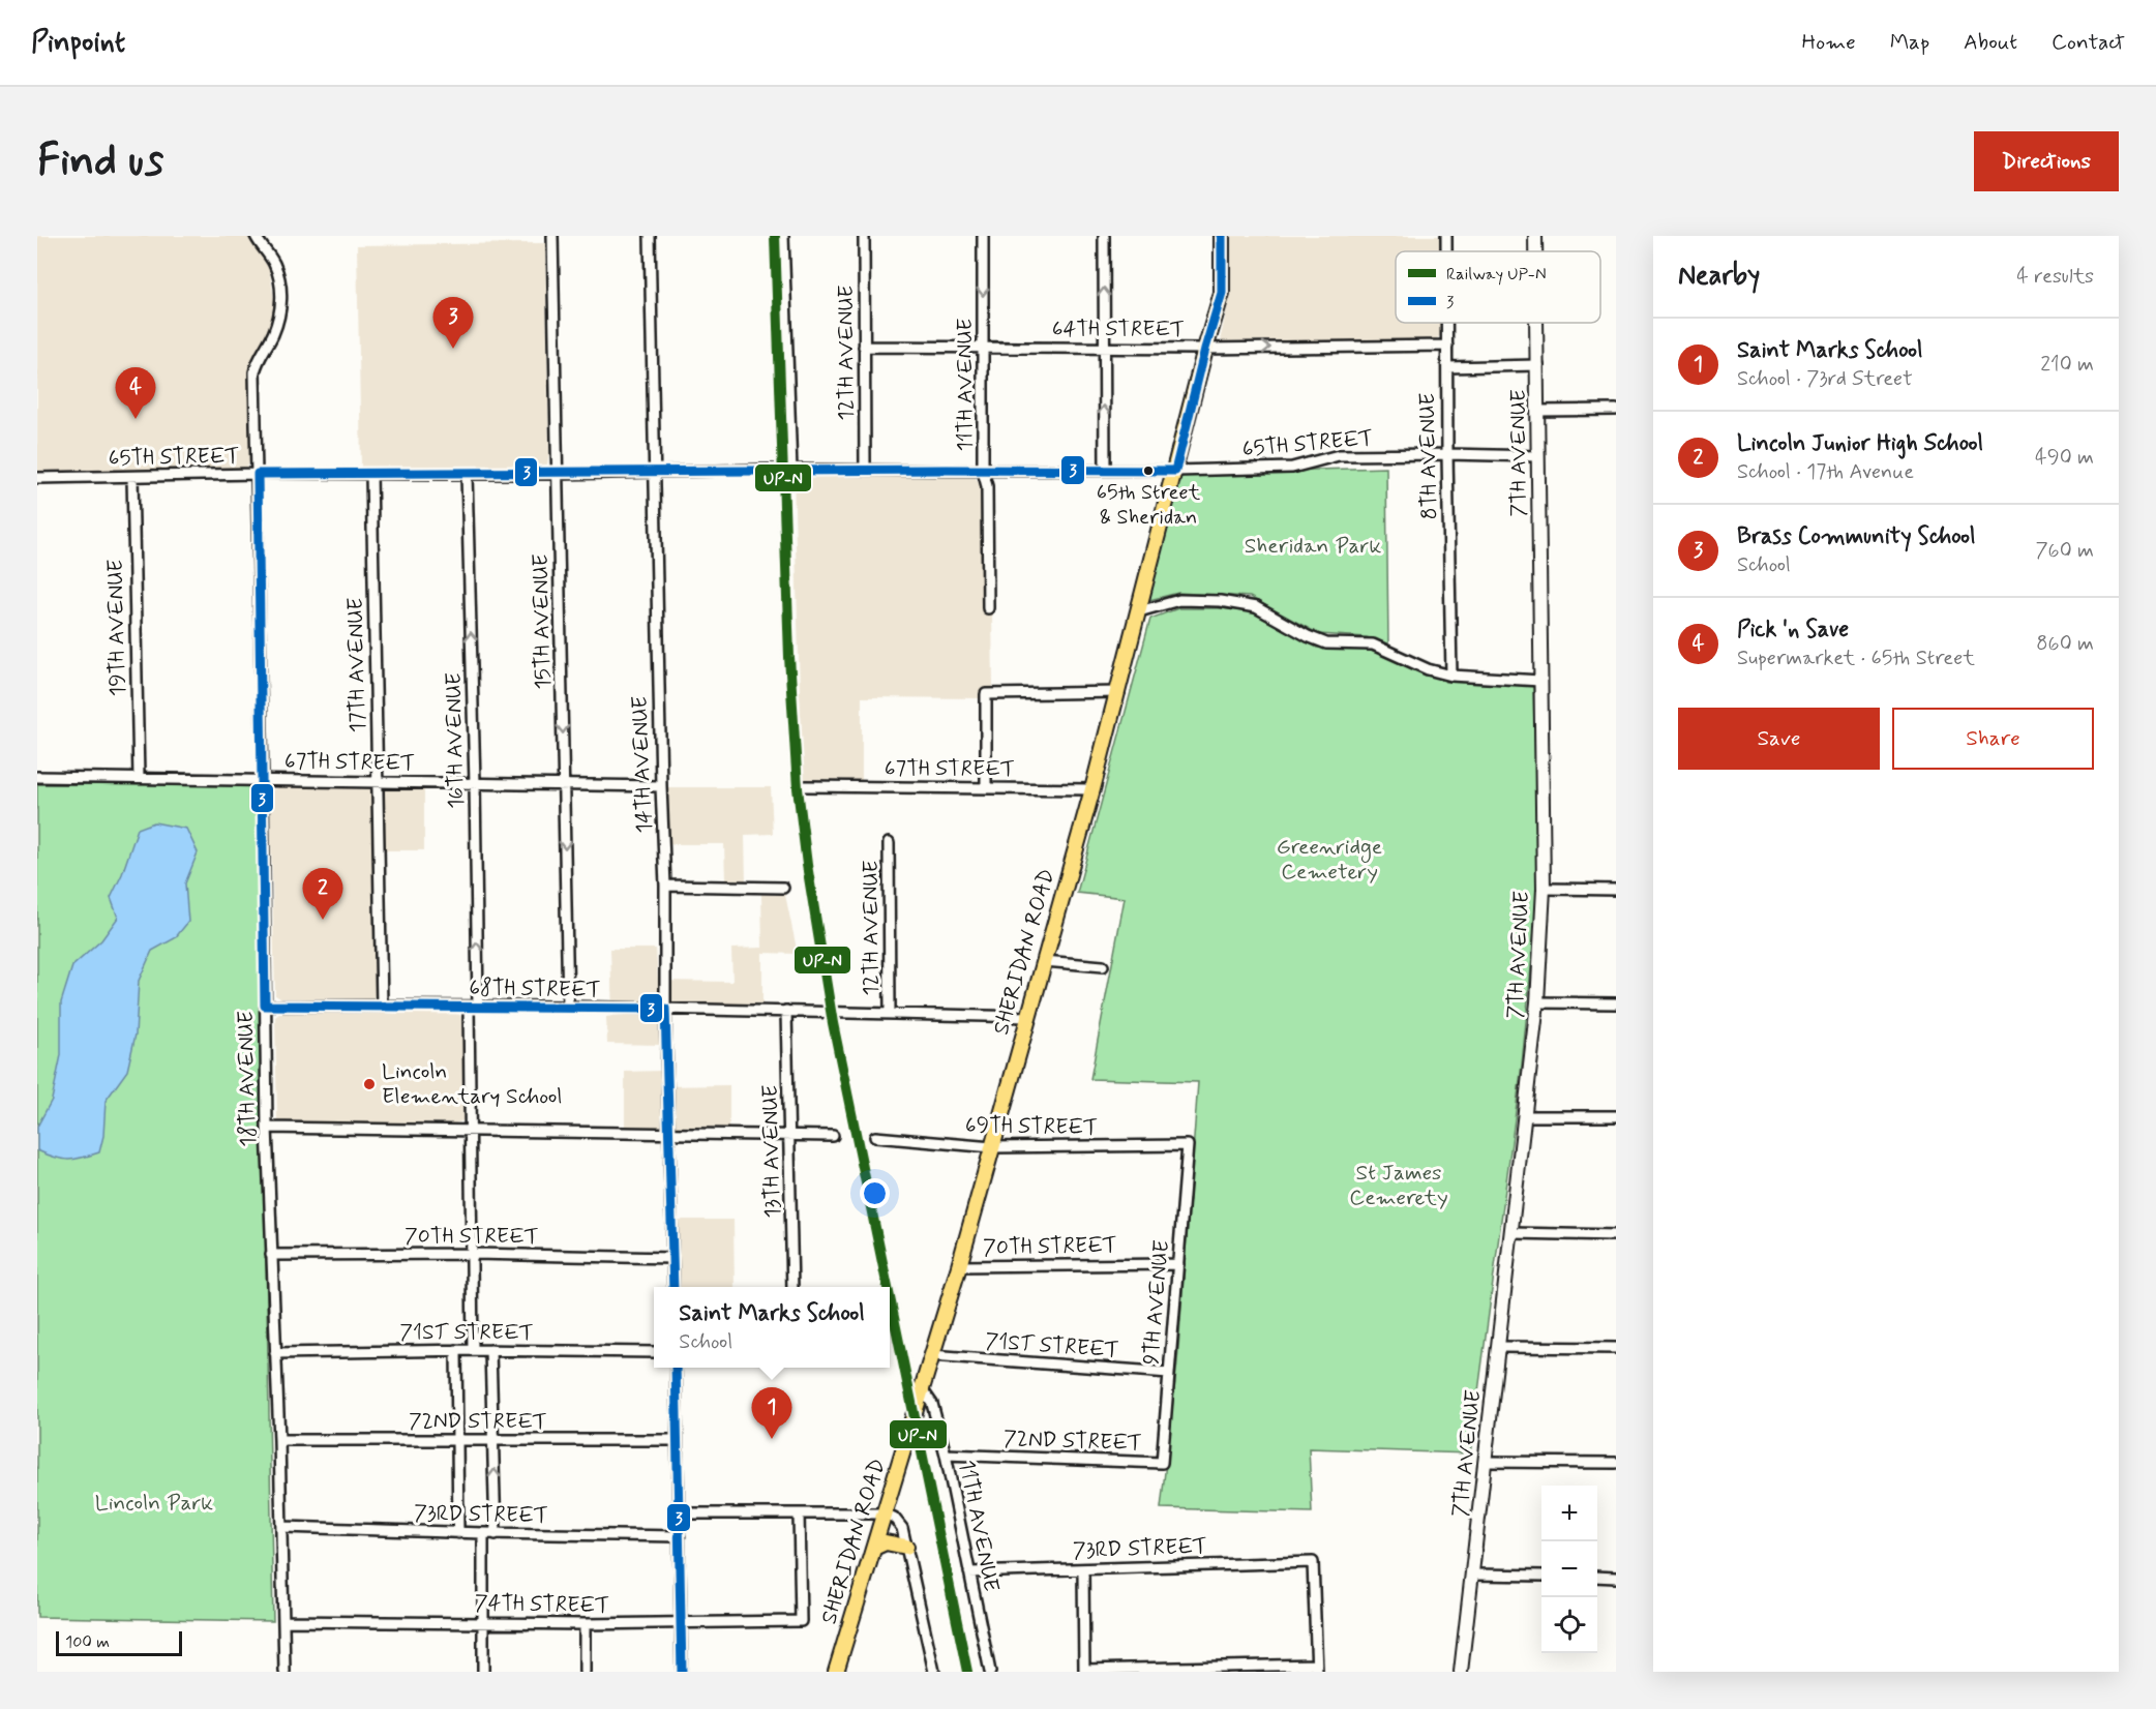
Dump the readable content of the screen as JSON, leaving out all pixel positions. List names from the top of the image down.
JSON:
{
  "streets": {
    "main road": ["SHERIDAN ROAD"],
    "street": [
      "64TH STREET",
      "12TH AVENUE",
      "11TH AVENUE",
      "65TH STREET",
      "7TH AVENUE",
      "8TH AVENUE",
      "15TH AVENUE",
      "19TH AVENUE",
      "17TH AVENUE",
      "16TH AVENUE",
      "67TH STREET",
      "14TH AVENUE",
      "68TH STREET",
      "18TH AVENUE",
      "69TH STREET",
      "13TH AVENUE",
      "70TH STREET",
      "9TH AVENUE",
      "71ST STREET",
      "72ND STREET",
      "73RD STREET",
      "74TH STREET"
    ]
  },
  "crossings": [
    ["64TH STREET", "12TH AVENUE"],
    ["64TH STREET", "11TH AVENUE"],
    ["64TH STREET", "8TH AVENUE"],
    ["64TH STREET", "SHERIDAN ROAD"],
    ["12TH AVENUE", "65TH STREET"],
    ["12TH AVENUE", "68TH STREET"],
    ["11TH AVENUE", "65TH STREET"],
    ["11TH AVENUE", "SHERIDAN ROAD"],
    ["11TH AVENUE", "72ND STREET"],
    ["11TH AVENUE", "73RD STREET"],
    ["65TH STREET", "7TH AVENUE"],
    ["65TH STREET", "8TH AVENUE"],
    ["65TH STREET", "15TH AVENUE"],
    ["65TH STREET", "19TH AVENUE"],
    ["65TH STREET", "17TH AVENUE"],
    ["65TH STREET", "16TH AVENUE"],
    ["65TH STREET", "14TH AVENUE"],
    ["65TH STREET", "SHERIDAN ROAD"],
    ["65TH STREET", "18TH AVENUE"],
    ["15TH AVENUE", "67TH STREET"],
    ["15TH AVENUE", "68TH STREET"],
    ["19TH AVENUE", "67TH STREET"],
    ["17TH AVENUE", "67TH STREET"],
    ["17TH AVENUE", "68TH STREET"],
    ["16TH AVENUE", "67TH STREET"],
    ["16TH AVENUE", "68TH STREET"],
    ["16TH AVENUE", "70TH STREET"],
    ["16TH AVENUE", "71ST STREET"],
    ["67TH STREET", "14TH AVENUE"],
    ["67TH STREET", "SHERIDAN ROAD"],
    ["67TH STREET", "18TH AVENUE"],
    ["14TH AVENUE", "68TH STREET"],
    ["14TH AVENUE", "70TH STREET"],
    ["SHERIDAN ROAD", "68TH STREET"],
    ["SHERIDAN ROAD", "69TH STREET"],
    ["SHERIDAN ROAD", "70TH STREET"],
    ["SHERIDAN ROAD", "71ST STREET"],
    ["68TH STREET", "18TH AVENUE"],
    ["68TH STREET", "13TH AVENUE"],
    ["18TH AVENUE", "70TH STREET"],
    ["18TH AVENUE", "71ST STREET"],
    ["18TH AVENUE", "72ND STREET"],
    ["18TH AVENUE", "73RD STREET"],
    ["18TH AVENUE", "74TH STREET"],
    ["69TH STREET", "9TH AVENUE"],
    ["70TH STREET", "9TH AVENUE"],
    ["9TH AVENUE", "71ST STREET"],
    ["9TH AVENUE", "72ND STREET"]
  ],
  "one_way": ["64TH STREET", "15TH AVENUE", "16TH AVENUE"],
  "parks": [
    "Sheridan Park",
    "Greenridge Cemetery",
    "St James Cemerety",
    "Lincoln Park"
  ],
  "places": ["65th Street & Sheridan", "Lincoln Elementary School"],
  "lines": ["rail line UP-N", "transit line 3"],
  "legend": ["Railway UP-N", "3"],
  "scale_bar": "100 m",
  "page": {
    "header": "Pinpoint",
    "nav": [
      "Home",
      "Map",
      "About",
      "Contact"
    ],
    "buttons": [
      "Directions",
      ["Save", "Share"]
    ],
    "title": "Find us",
    "heading": ["Nearby", "4 results"],
    "pins": [
      "3",
      "4",
      "2",
      "1"
    ],
    "list": [
      {
        "mark": "1",
        "name": "Saint Marks School",
        "note": "School · 73rd Street",
        "value": "210 m"
      },
      {
        "mark": "2",
        "name": "Lincoln Junior High School",
        "note": "School · 17th Avenue",
        "value": "490 m"
      },
      {
        "mark": "3",
        "name": "Brass Community School",
        "note": "School",
        "value": "760 m"
      },
      {
        "mark": "4",
        "name": "Pick 'n Save",
        "note": "Supermarket · 65th Street",
        "value": "860 m"
      }
    ],
    "popup": ["Saint Marks School", "School"],
    "map_buttons": ["+", "−"],
    "scale": "100 m"
  }
}
